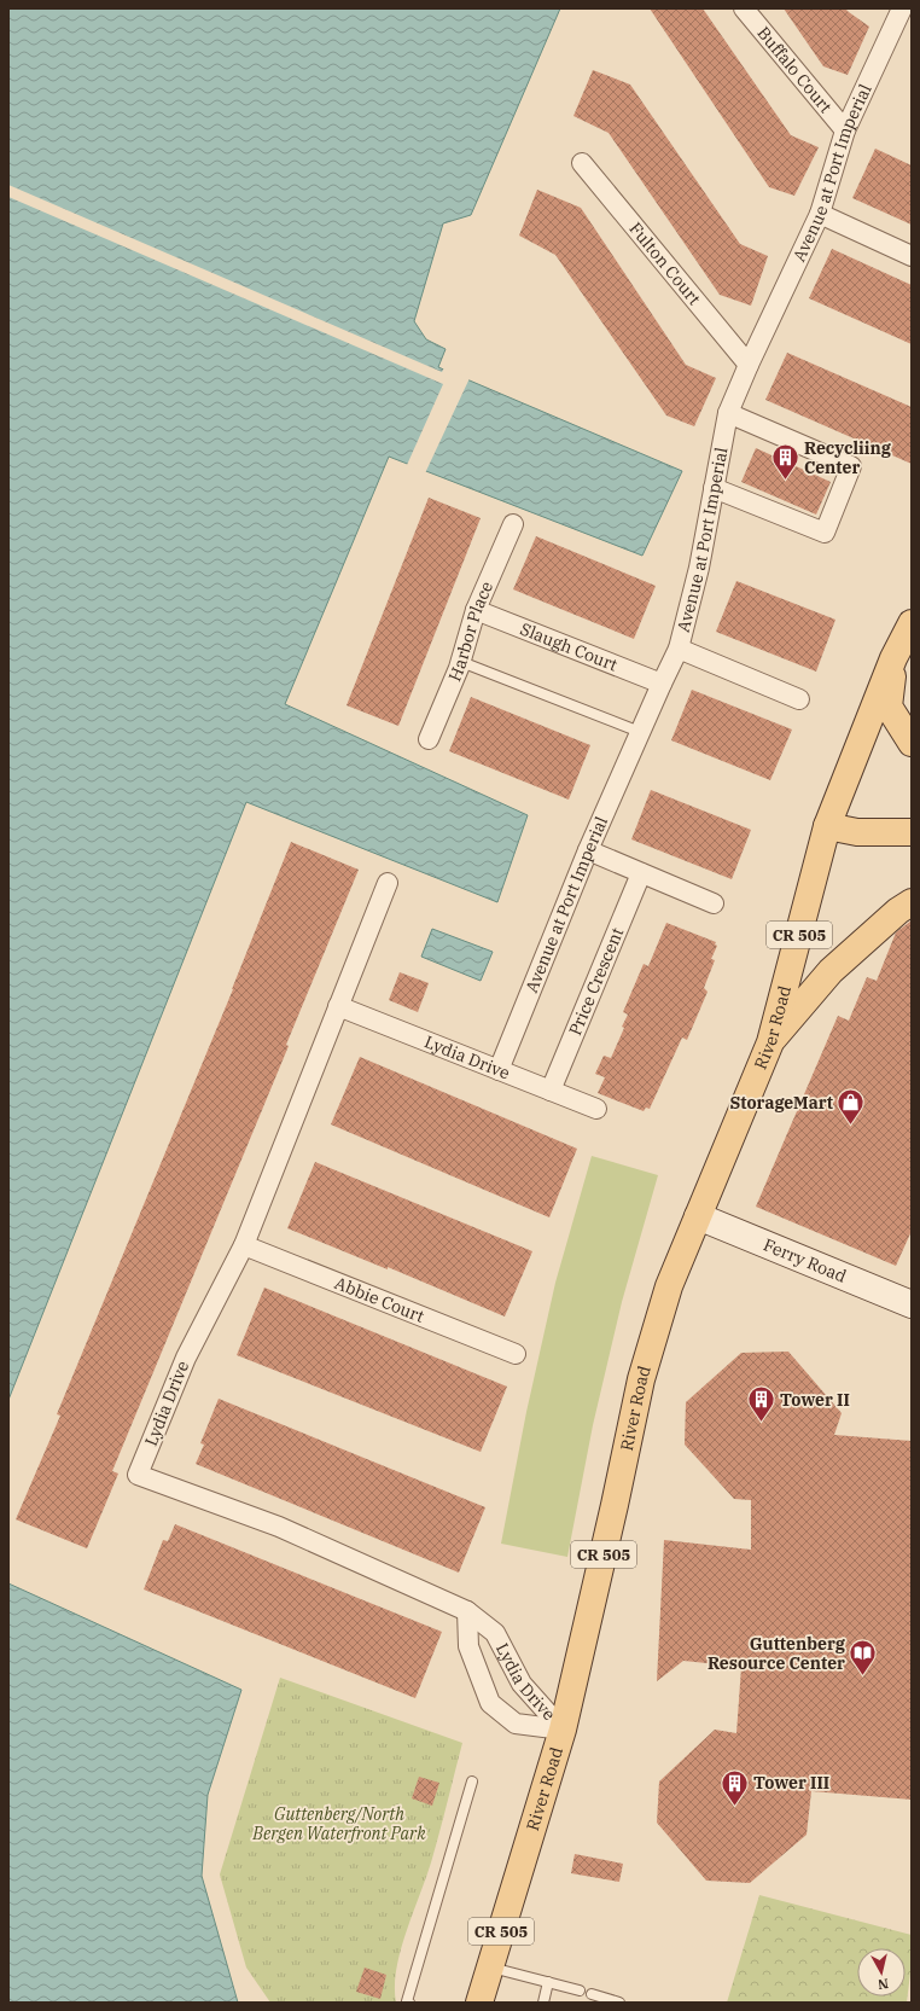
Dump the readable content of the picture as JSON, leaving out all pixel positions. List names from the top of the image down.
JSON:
{
  "streets": {
    "main road": ["CR 505", "River Road"],
    "street": [
      "Buffalo Court",
      "Avenue at Port Imperial",
      "Fulton Court",
      "Harbor Place",
      "Slaugh Court",
      "Price Crescent",
      "Lydia Drive",
      "Ferry Road",
      "Abbie Court"
    ]
  },
  "crossings": [
    ["Buffalo Court", "Avenue at Port Imperial"],
    ["Avenue at Port Imperial", "Fulton Court"],
    ["Avenue at Port Imperial", "Slaugh Court"],
    ["Avenue at Port Imperial", "Lydia Drive"],
    ["Harbor Place", "Slaugh Court"],
    ["CR 505", "River Road"],
    ["Price Crescent", "Lydia Drive"],
    ["River Road", "Lydia Drive"],
    ["River Road", "Ferry Road"],
    ["Lydia Drive", "Abbie Court"]
  ],
  "parks": ["Guttenberg/North Bergen Waterfront Park"],
  "places": {
    "building": ["Recycliing Center", "Tower II", "Tower III"],
    "shop": ["StorageMart"],
    "library": ["Guttenberg Resource Center"]
  },
  "north": "bottom"
}
